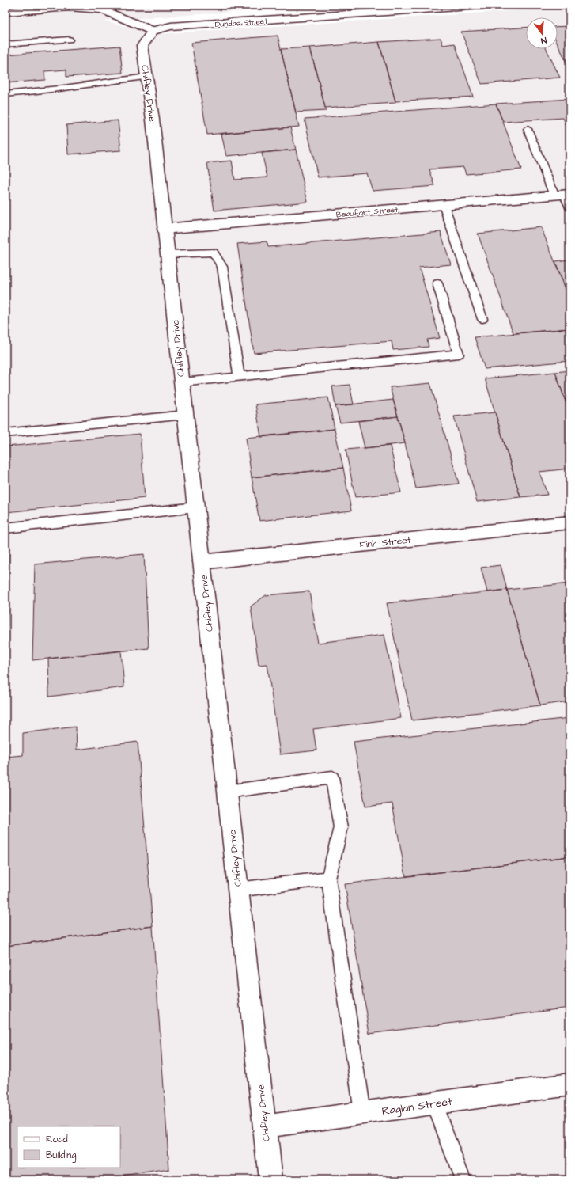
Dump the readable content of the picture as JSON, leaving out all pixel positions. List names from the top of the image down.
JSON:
{
  "streets": {
    "street": [
      "Dundas Street",
      "Chifley Drive",
      "Beaufort Street",
      "Fink Street",
      "Raglan Street"
    ]
  },
  "crossings": [
    ["Dundas Street", "Chifley Drive"],
    ["Chifley Drive", "Beaufort Street"],
    ["Chifley Drive", "Fink Street"],
    ["Chifley Drive", "Raglan Street"]
  ],
  "legend": ["Road", "Building"],
  "north": "bottom"
}
